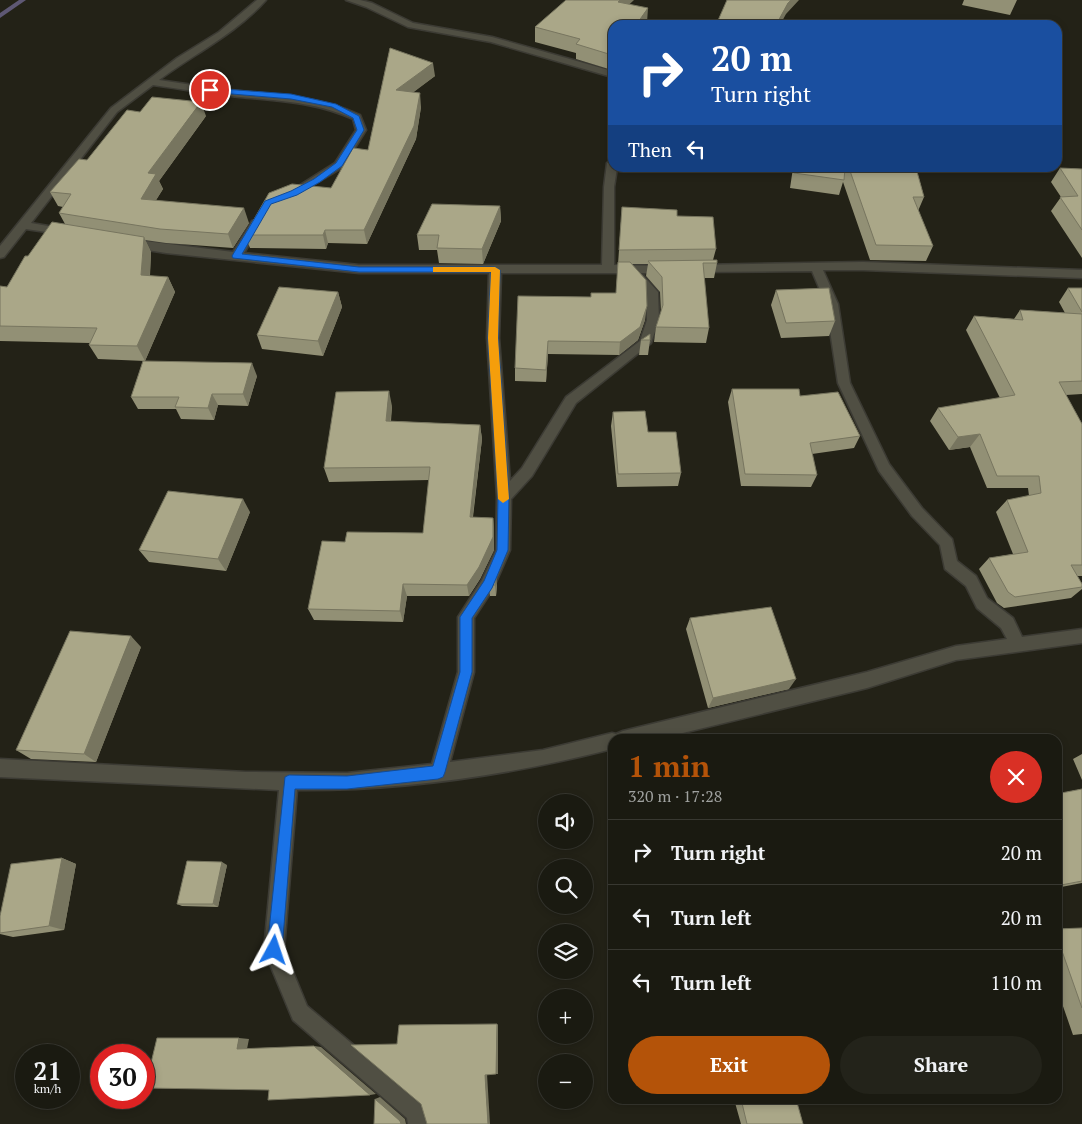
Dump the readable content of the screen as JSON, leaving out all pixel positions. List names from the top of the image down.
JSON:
{
  "page": {
    "turn": ["20 m", "Turn right"],
    "then": "Then",
    "heading": ["1 min", "320 m · 17:28"],
    "map_buttons": ["+", "−"],
    "list": [
      {
        "name": "Turn right",
        "value": "20 m"
      },
      {
        "name": "Turn left",
        "value": "20 m"
      },
      {
        "name": "Turn left",
        "value": "110 m"
      }
    ],
    "buttons": ["Exit", "Share"],
    "speed": "21 km/h",
    "limit": "30"
  }
}
